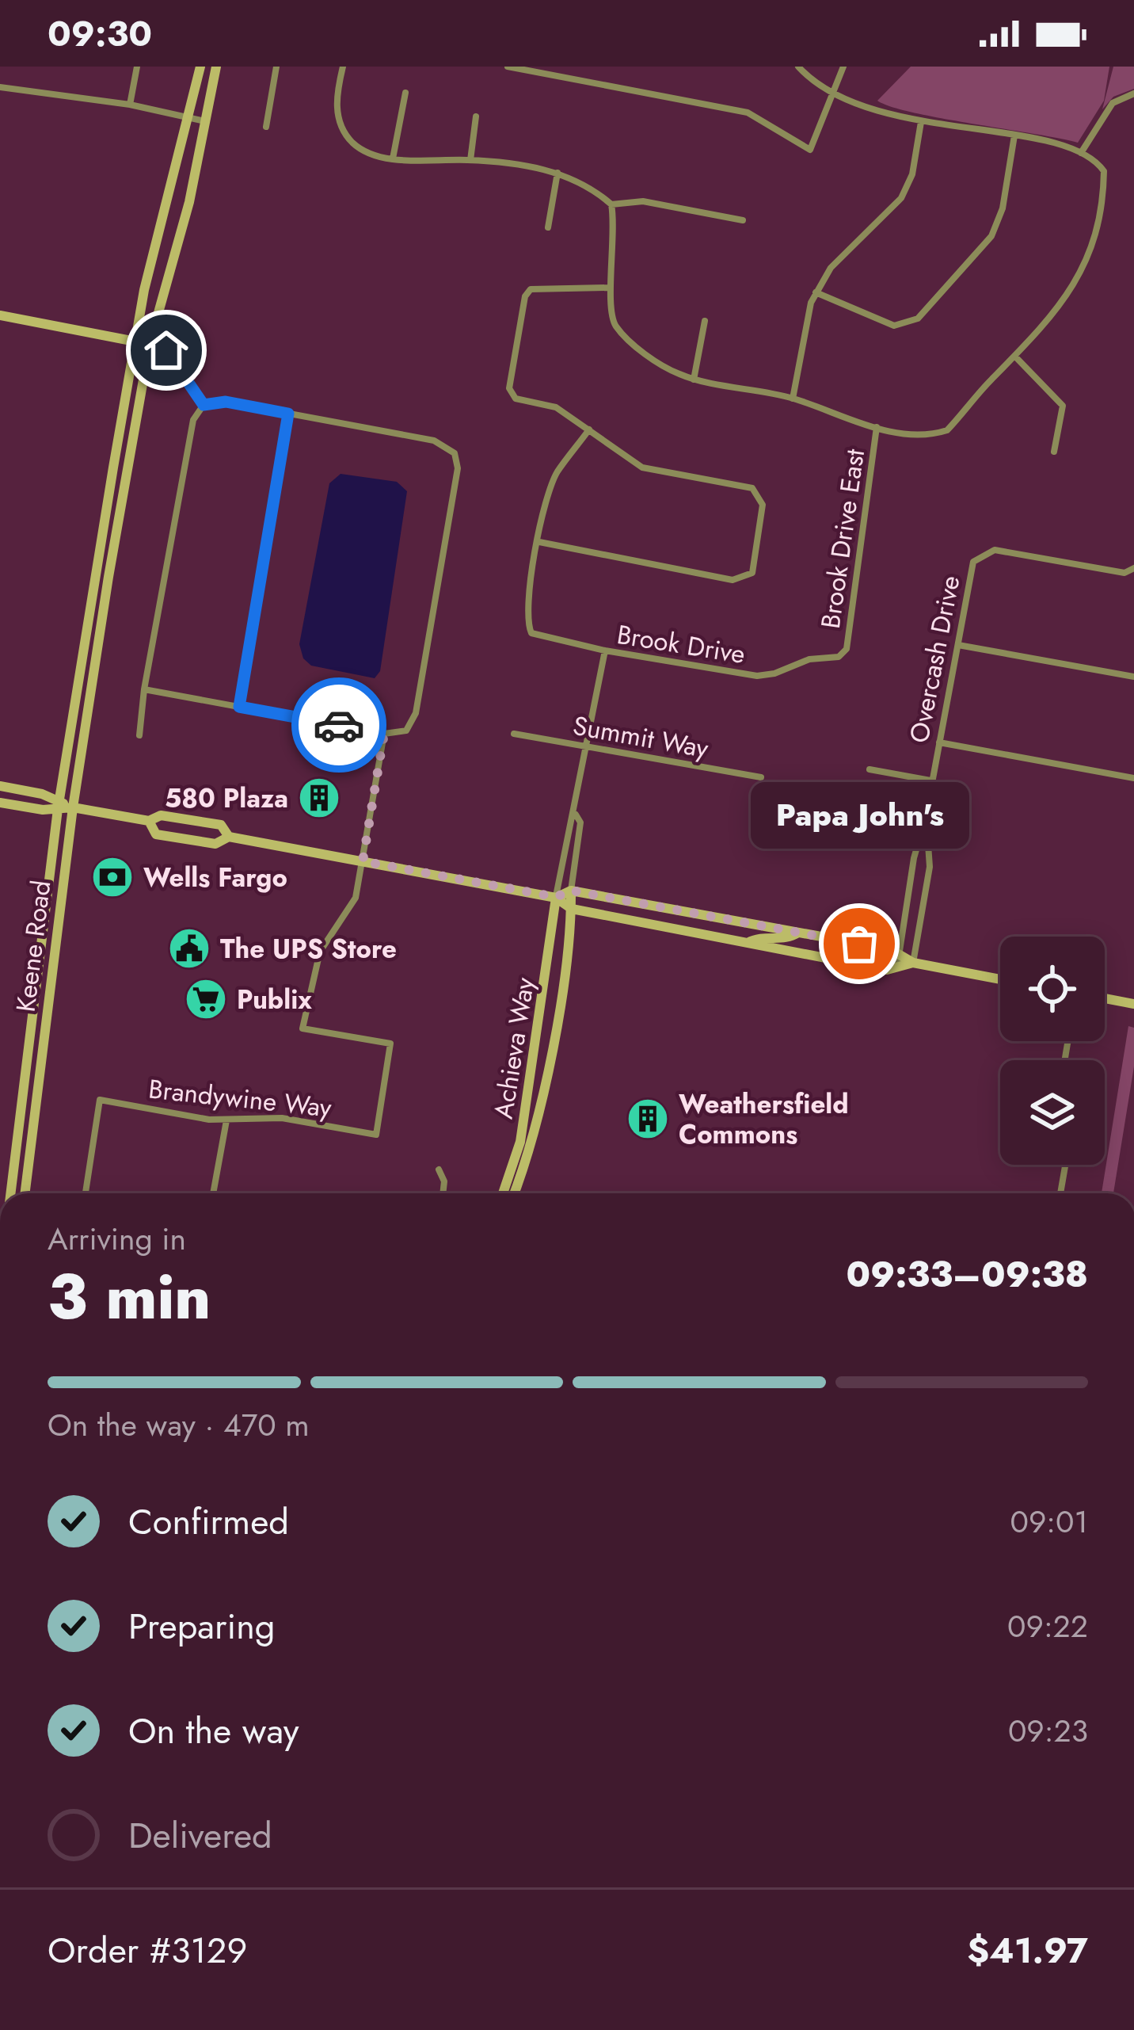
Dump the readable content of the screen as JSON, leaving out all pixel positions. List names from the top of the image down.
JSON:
{
  "streets": {
    "main road": ["Keene Road", "Achieva Way"],
    "street": [
      "Brook Drive East",
      "Brook Drive",
      "Overcash Drive",
      "Summit Way",
      "Brandywine Way"
    ]
  },
  "crossings": [
    ["Brook Drive East", "Brook Drive"]
  ],
  "places": {
    "building": ["580 Plaza", "Weathersfield Commons"],
    "bank": ["Wells Fargo"],
    "other": ["Papa John's"],
    "public building": ["The UPS Store"],
    "supermarket": ["Publix"]
  },
  "page": {
    "status": "09:30",
    "bubble": "Papa John's",
    "heading": ["3 min", "Arriving in", "09:33–09:38"],
    "panel": ["Order #3129", "$41.97"],
    "bar": "On the way · 470 m",
    "list": [
      ["Confirmed", "09:01"],
      ["Preparing", "09:22"],
      ["On the way", "09:23"],
      "Delivered"
    ]
  }
}
